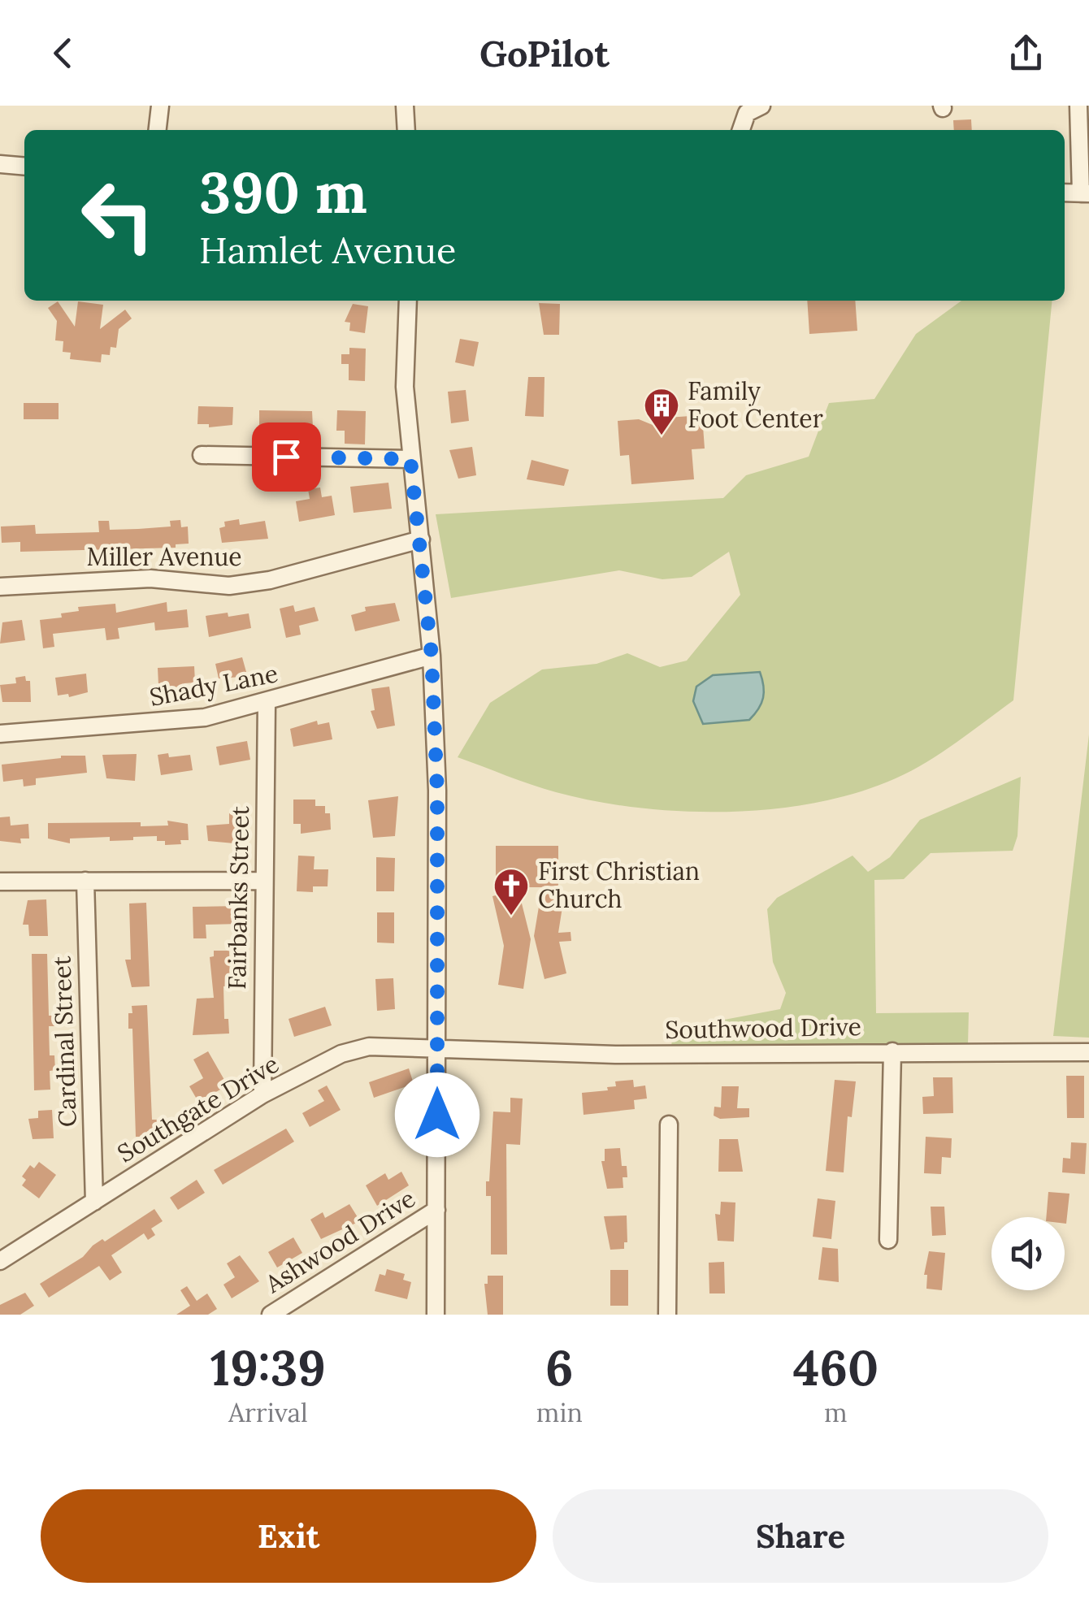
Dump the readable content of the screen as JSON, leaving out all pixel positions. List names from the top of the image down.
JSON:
{
  "streets": {
    "street": [
      "Miller Avenue",
      "Shady Lane",
      "Fairbanks Street",
      "Southwood Drive",
      "Cardinal Street",
      "Southgate Drive",
      "Ashwood Drive"
    ]
  },
  "crossings": [
    ["Shady Lane", "Fairbanks Street"],
    ["Fairbanks Street", "Southgate Drive"],
    ["Southwood Drive", "Southgate Drive"],
    ["Cardinal Street", "Southgate Drive"]
  ],
  "places": {
    "building": ["Family Foot Center"],
    "church": ["First Christian Church"]
  },
  "page": {
    "header": "GoPilot",
    "turn": ["390 m", "Hamlet Avenue"],
    "eta": [
      "19:39",
      "Arrival",
      "6",
      "min",
      "460",
      "m"
    ],
    "buttons": ["Exit", "Share"]
  }
}
